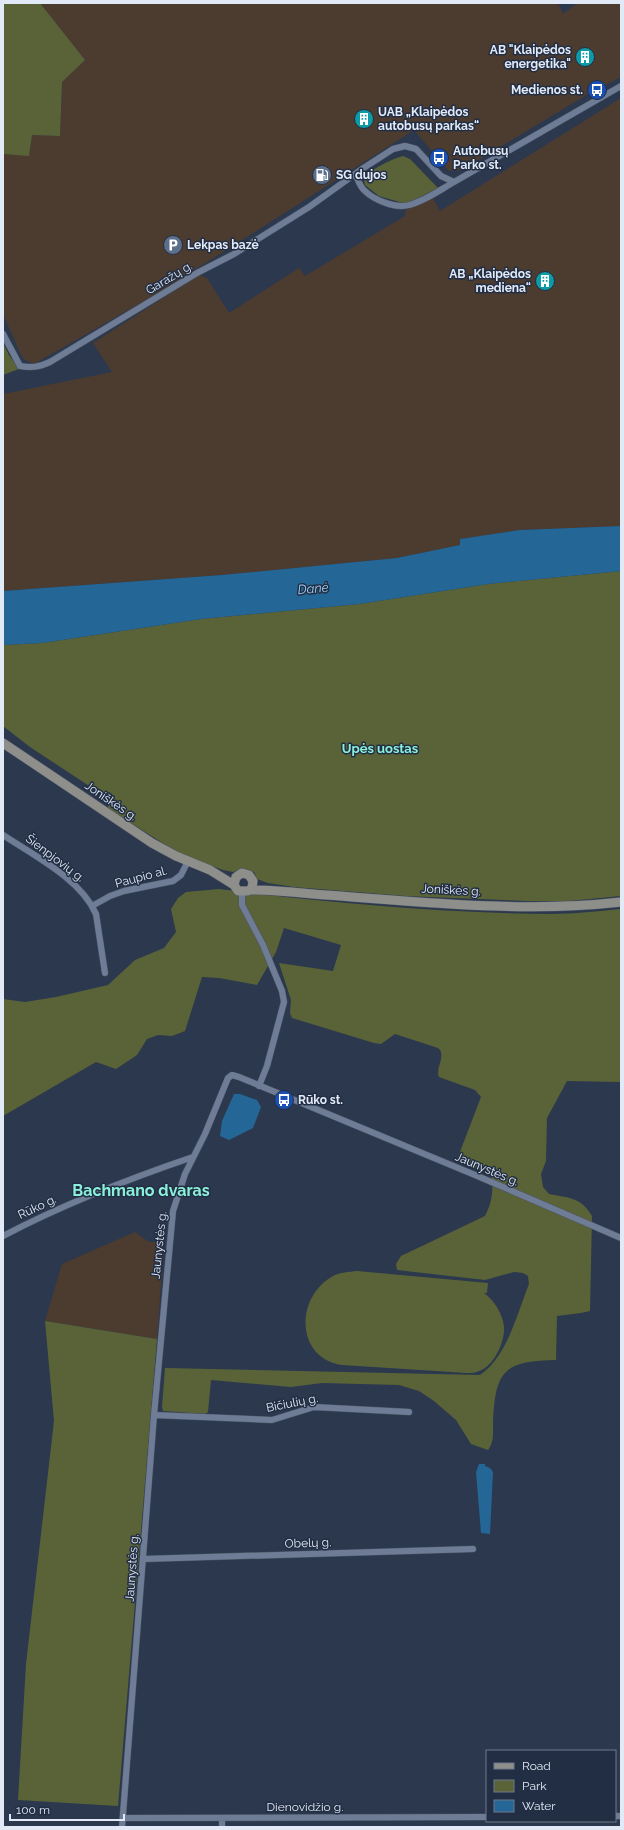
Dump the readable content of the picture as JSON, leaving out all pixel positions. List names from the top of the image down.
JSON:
{
  "streets": {
    "main road": ["Joniškės g."],
    "street": [
      "Garažų g.",
      "Šienpjovių g.",
      "Paupio al.",
      "Jaunystės g.",
      "Rūko g.",
      "Bičiulių g.",
      "Obelų g.",
      "Dienovidžio g."
    ]
  },
  "crossings": [
    ["Joniškės g.", "Paupio al."],
    ["Šienpjovių g.", "Paupio al."],
    ["Jaunystės g.", "Rūko g."],
    ["Jaunystės g.", "Bičiulių g."],
    ["Jaunystės g.", "Obelų g."],
    ["Jaunystės g.", "Dienovidžio g."]
  ],
  "districts": ["Upės uostas", "Bachmano dvaras"],
  "water": ["Danė"],
  "places": {
    "building": ["AB \"Klaipėdos energetika\"", "UAB „Klaipėdos autobusų parkas“", "AB „Klaipėdos mediena“"],
    "bus stop": ["Medienos st.", "Autobusų Parko st.", "Rūko st."],
    "fuel station": ["SG dujos"],
    "parking": ["Lekpas bazė"]
  },
  "legend": ["Road", "Park", "Water"],
  "scale_bar": "100 m"
}
